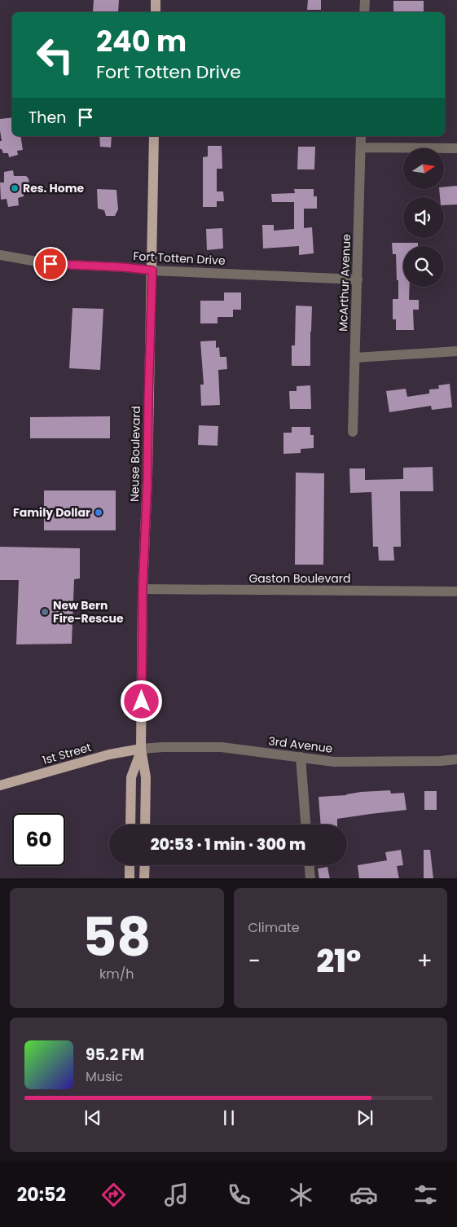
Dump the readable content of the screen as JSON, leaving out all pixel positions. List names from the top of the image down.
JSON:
{
  "streets": {
    "main road": ["Neuse Boulevard", "1st Street"],
    "street": [
      "Fort Totten Drive",
      "McArthur Avenue",
      "Gaston Boulevard",
      "3rd Avenue"
    ]
  },
  "crossings": [
    ["Fort Totten Drive", "McArthur Avenue"],
    ["Fort Totten Drive", "Neuse Boulevard"],
    ["Neuse Boulevard", "Gaston Boulevard"],
    ["Neuse Boulevard", "3rd Avenue"],
    ["Neuse Boulevard", "1st Street"],
    ["3rd Avenue", "1st Street"]
  ],
  "places": ["Res. Home", "Family Dollar", "New Bern Fire-Rescue"],
  "north": "right",
  "page": {
    "turn": ["240 m", "Fort Totten Drive"],
    "then": "Then",
    "limit": "60",
    "trip": "20:53 · 1 min · 300 m",
    "tile": [
      ["58", "km/h"],
      "Climate"
    ],
    "heat": ["−", "21°", "+"],
    "song": ["95.2 FM", "Music"],
    "tabs": "20:52"
  }
}
